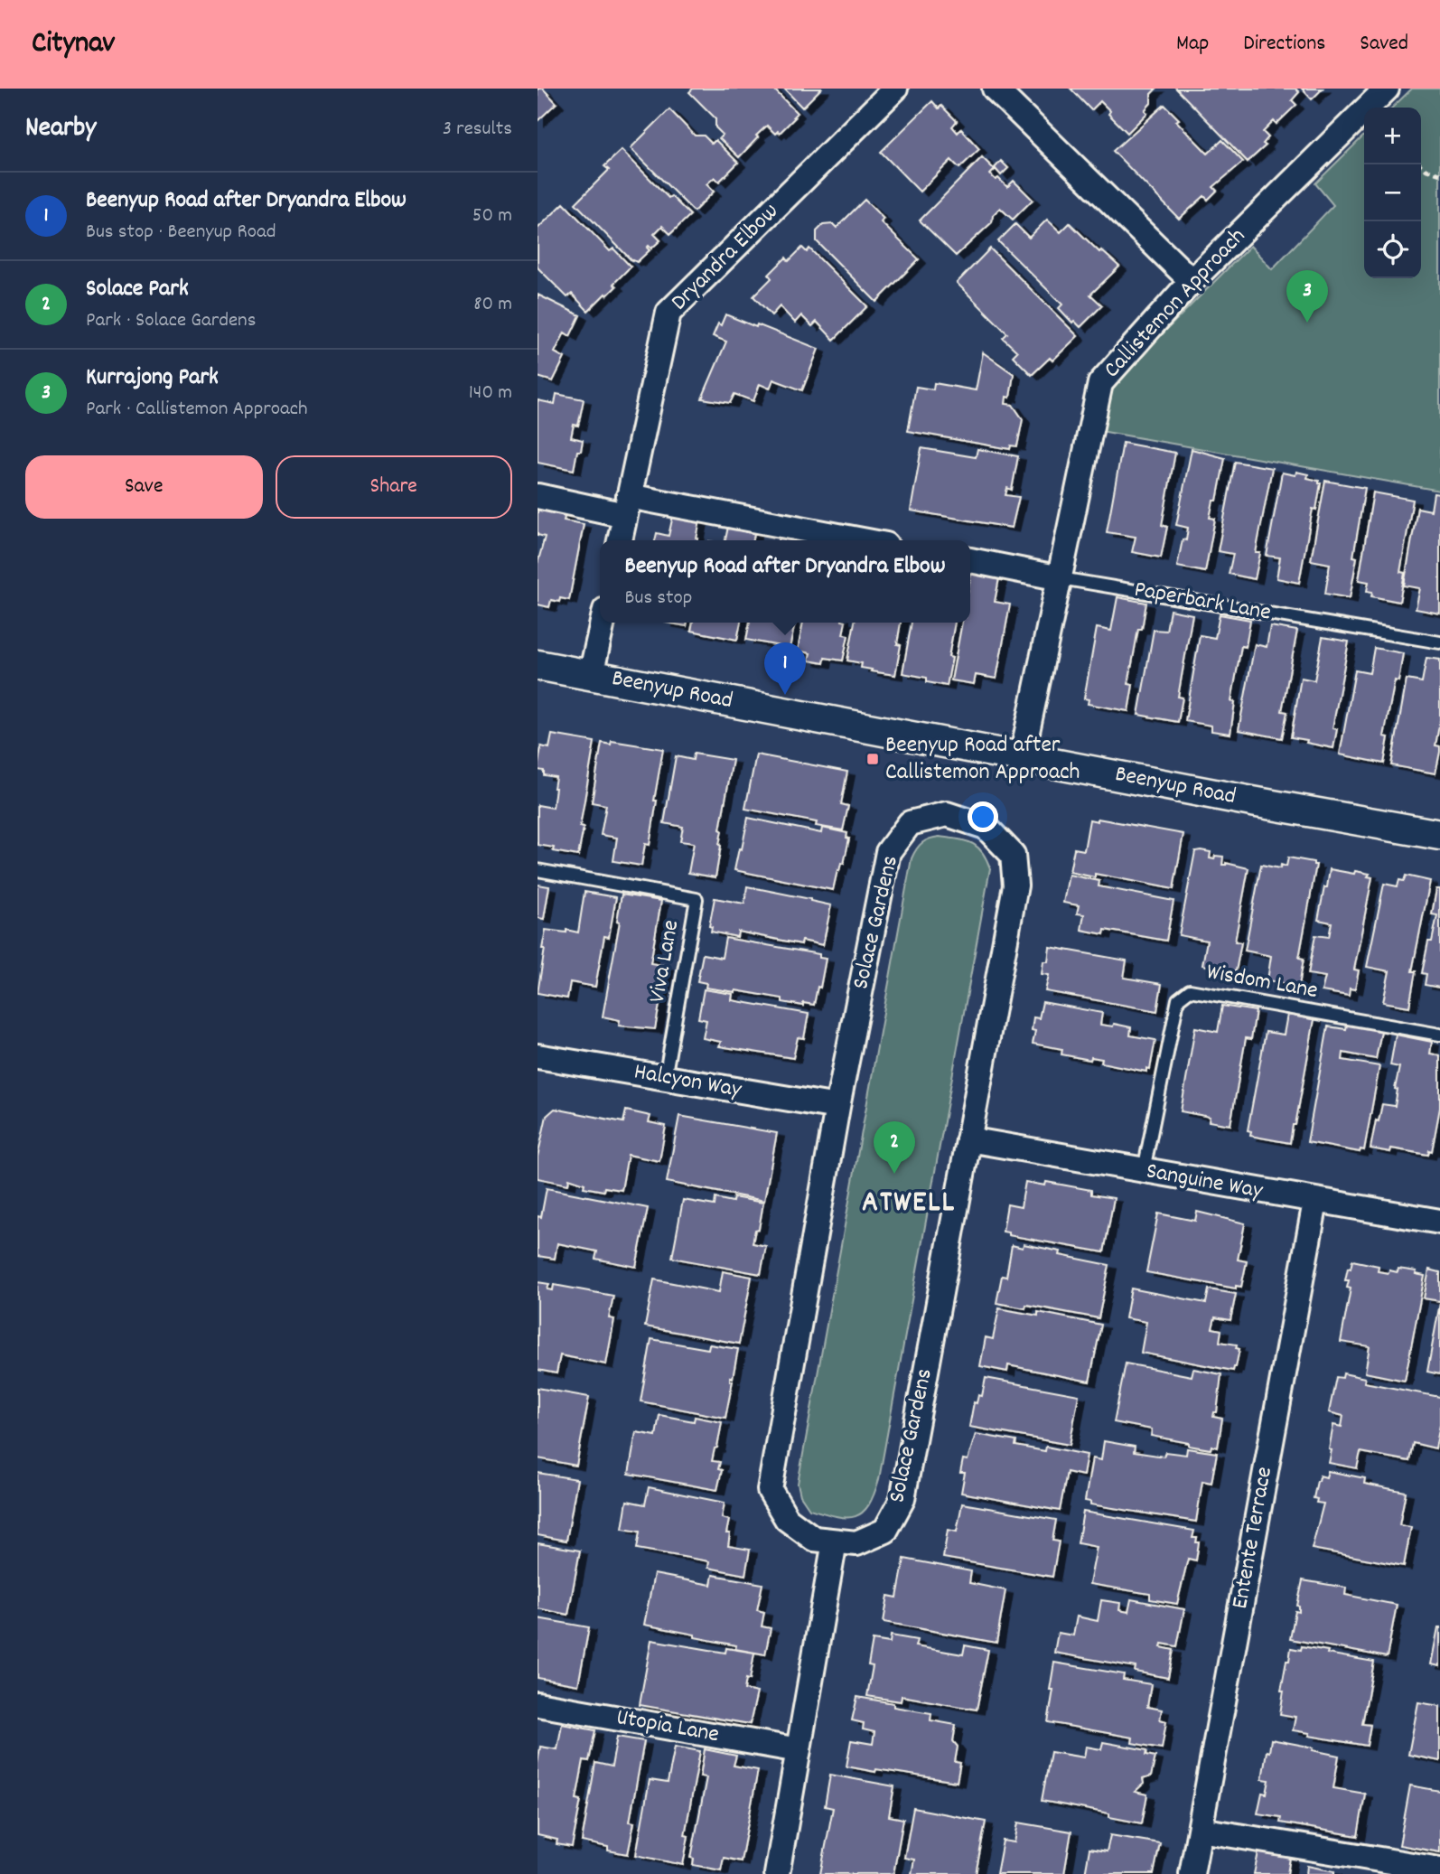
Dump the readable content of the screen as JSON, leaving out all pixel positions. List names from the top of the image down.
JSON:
{
  "streets": {
    "street": [
      "Dryandra Elbow",
      "Callistemon Approach",
      "Paperbark Lane",
      "Beenyup Road",
      "Solace Gardens",
      "Halcyon Way",
      "Sanguine Way",
      "Entente Terrace",
      "Utopia Lane"
    ],
    "lane": ["Viva Lane", "Wisdom Lane"]
  },
  "crossings": [
    ["Callistemon Approach", "Paperbark Lane"],
    ["Callistemon Approach", "Beenyup Road"],
    ["Solace Gardens", "Halcyon Way"],
    ["Solace Gardens", "Sanguine Way"],
    ["Viva Lane", "Halcyon Way"],
    ["Wisdom Lane", "Sanguine Way"],
    ["Sanguine Way", "Entente Terrace"]
  ],
  "districts": ["ATWELL"],
  "places": {
    "transit": ["Beenyup Road after Callistemon Approach"]
  },
  "page": {
    "header": "Citynav",
    "nav": ["Map", "Directions", "Saved"],
    "heading": ["Nearby", "3 results"],
    "map_buttons": ["+", "−"],
    "list": [
      {
        "mark": "1",
        "name": "Beenyup Road after Dryandra Elbow",
        "note": "Bus stop · Beenyup Road",
        "value": "50 m"
      },
      {
        "mark": "2",
        "name": "Solace Park",
        "note": "Park · Solace Gardens",
        "value": "80 m"
      },
      {
        "mark": "3",
        "name": "Kurrajong Park",
        "note": "Park · Callistemon Approach",
        "value": "140 m"
      }
    ],
    "pins": ["3", "1", "2"],
    "buttons": ["Save", "Share"],
    "popup": ["Beenyup Road after Dryandra Elbow", "Bus stop"]
  }
}
